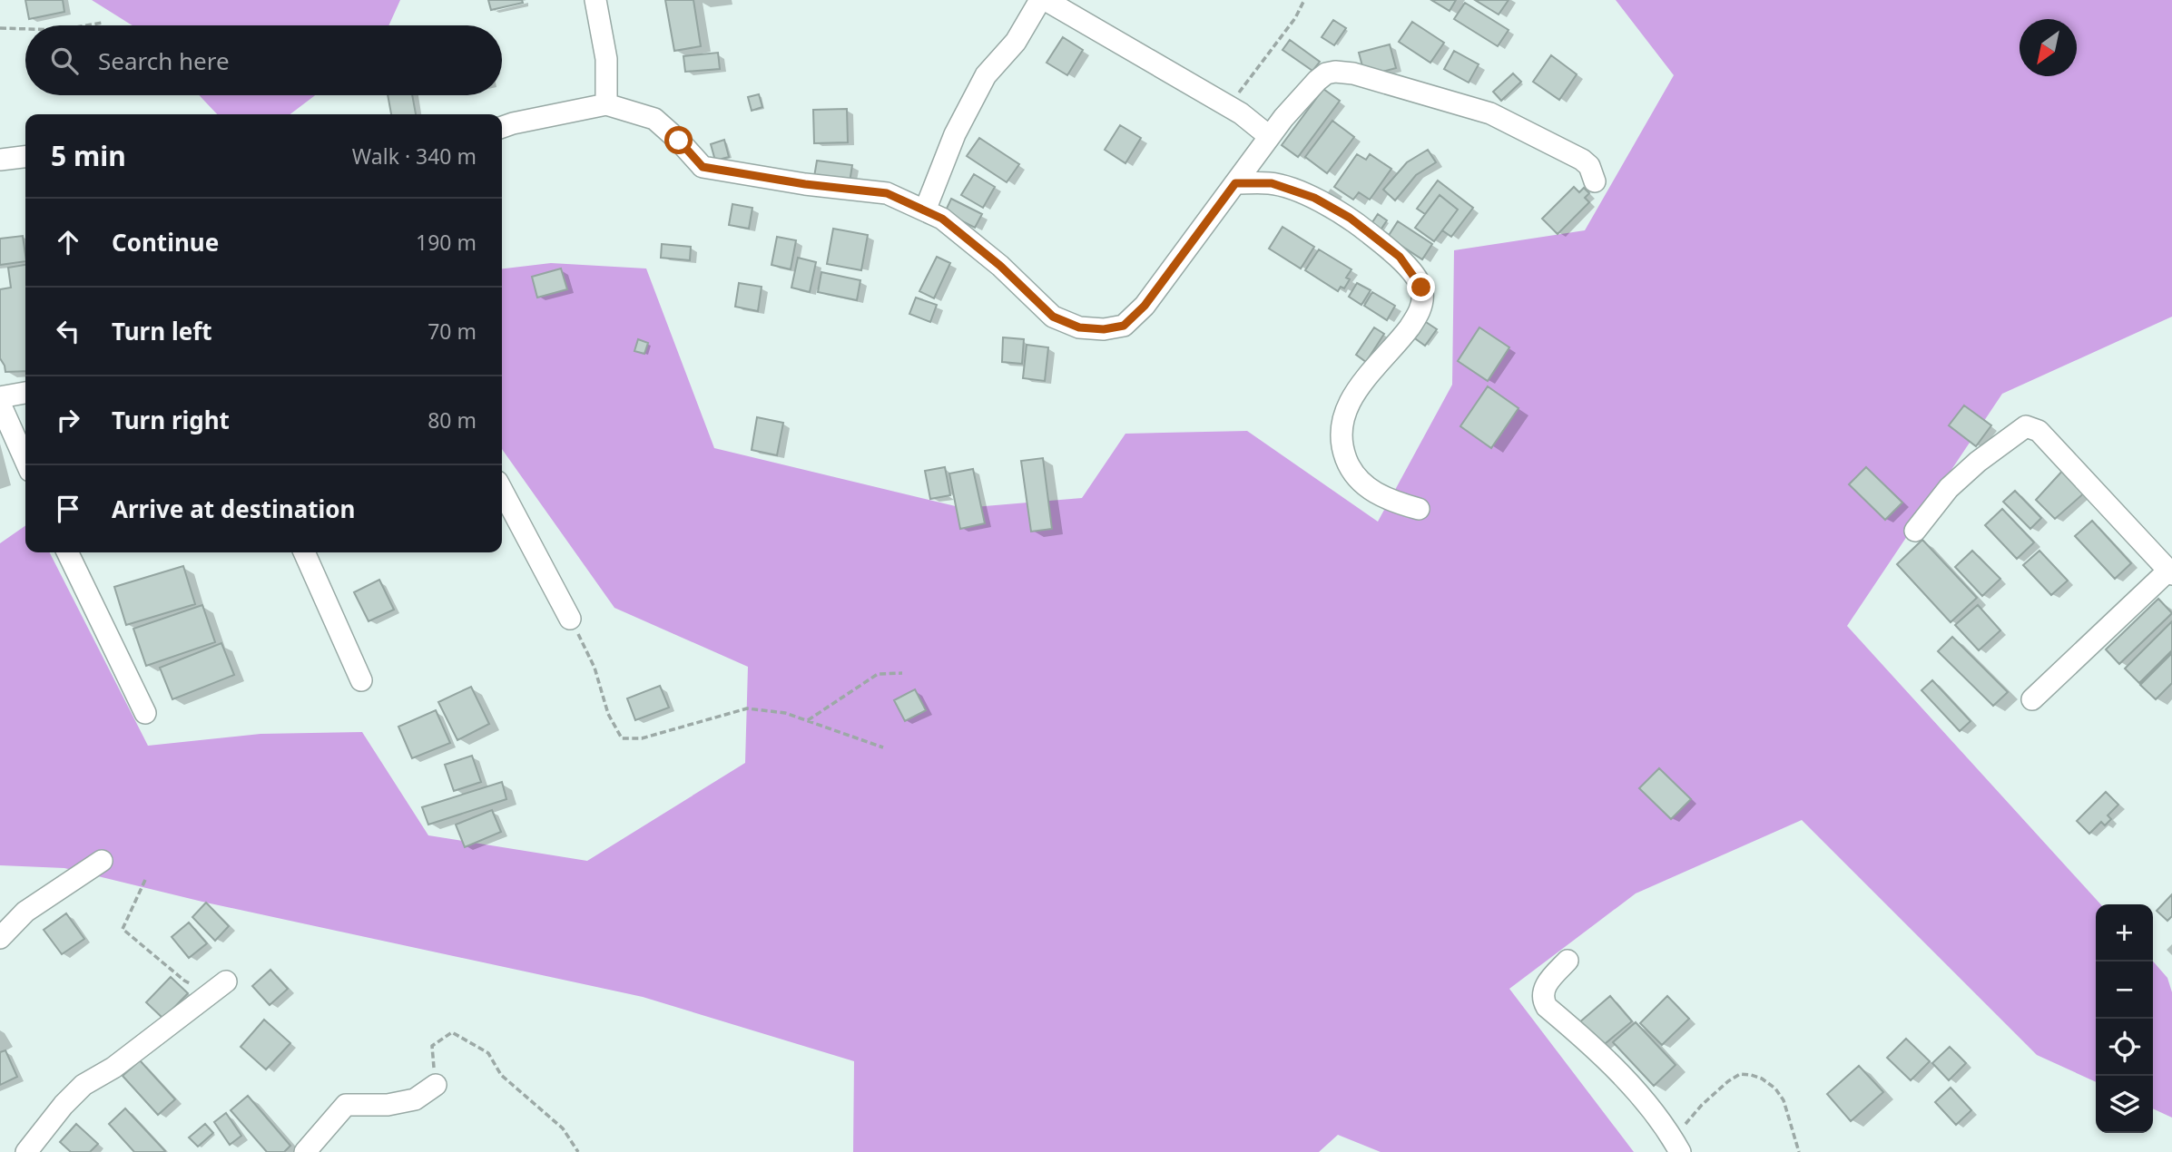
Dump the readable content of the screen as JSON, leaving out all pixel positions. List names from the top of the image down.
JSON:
{
  "north": "bottom left",
  "page": {
    "search": "Search here",
    "heading": ["5 min", "Walk · 340 m"],
    "list": [
      ["Continue", "190 m"],
      ["Turn left", "70 m"],
      ["Turn right", "80 m"],
      "Arrive at destination"
    ],
    "map_buttons": ["+", "−"]
  }
}
